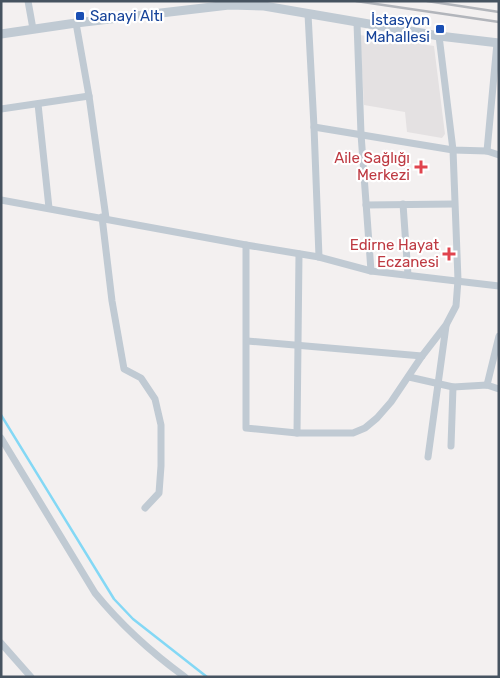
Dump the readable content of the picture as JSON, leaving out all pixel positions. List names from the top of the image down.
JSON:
{
  "places": {
    "transit": ["Sanayi Altı", "İstasyon Mahallesi"],
    "health": ["Aile Sağlığı Merkezi", "Edirne Hayat Eczanesi"]
  }
}
